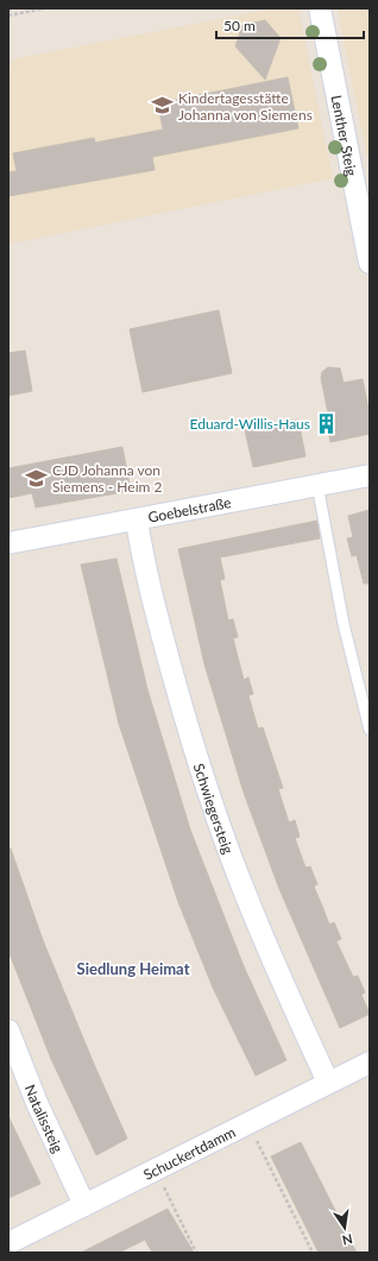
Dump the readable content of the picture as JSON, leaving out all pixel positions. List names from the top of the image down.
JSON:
{
  "streets": {
    "street": [
      "Lenther Steig",
      "Goebelstraße",
      "Schwiegersteig",
      "Natalissteig",
      "Schuckertdamm"
    ]
  },
  "crossings": [
    ["Goebelstraße", "Schwiegersteig"],
    ["Schwiegersteig", "Schuckertdamm"],
    ["Natalissteig", "Schuckertdamm"]
  ],
  "districts": ["Siedlung Heimat"],
  "places": {
    "school or university": ["Kindertagesstätte Johanna von Siemens", "CJD Johanna von Siemens - Heim 2"],
    "building": ["Eduard-Willis-Haus"]
  },
  "scale_bar": "50 m",
  "north": "bottom"
}
